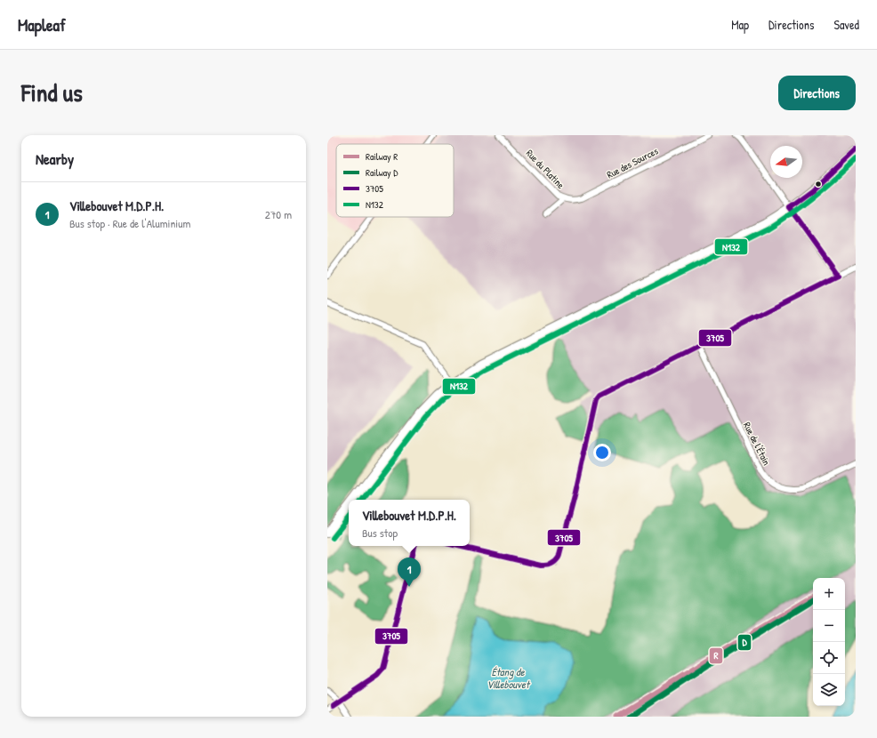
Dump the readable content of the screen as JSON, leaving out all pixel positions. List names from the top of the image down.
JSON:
{
  "streets": {
    "street": ["Rue des Sources", "Rue du Platine", "Rue de l'Étain"]
  },
  "crossings": [
    ["Rue des Sources", "Rue du Platine"]
  ],
  "water": ["Étang de Villebouvet"],
  "lines": [
    "transit line 3705",
    "transit line N132",
    "rail line R",
    "rail line D"
  ],
  "legend": [
    "Railway R",
    "Railway D",
    "3705",
    "N132"
  ],
  "north": "left",
  "page": {
    "header": "Mapleaf",
    "nav": ["Map", "Directions", "Saved"],
    "title": "Find us",
    "buttons": "Directions",
    "heading": "Nearby",
    "list": [
      {
        "mark": "1",
        "name": "Villebouvet M.D.P.H.",
        "note": "Bus stop · Rue de l'Aluminium",
        "value": "270 m"
      }
    ],
    "popup": ["Villebouvet M.D.P.H.", "Bus stop"],
    "pins": "1",
    "map_buttons": ["+", "−"]
  }
}
